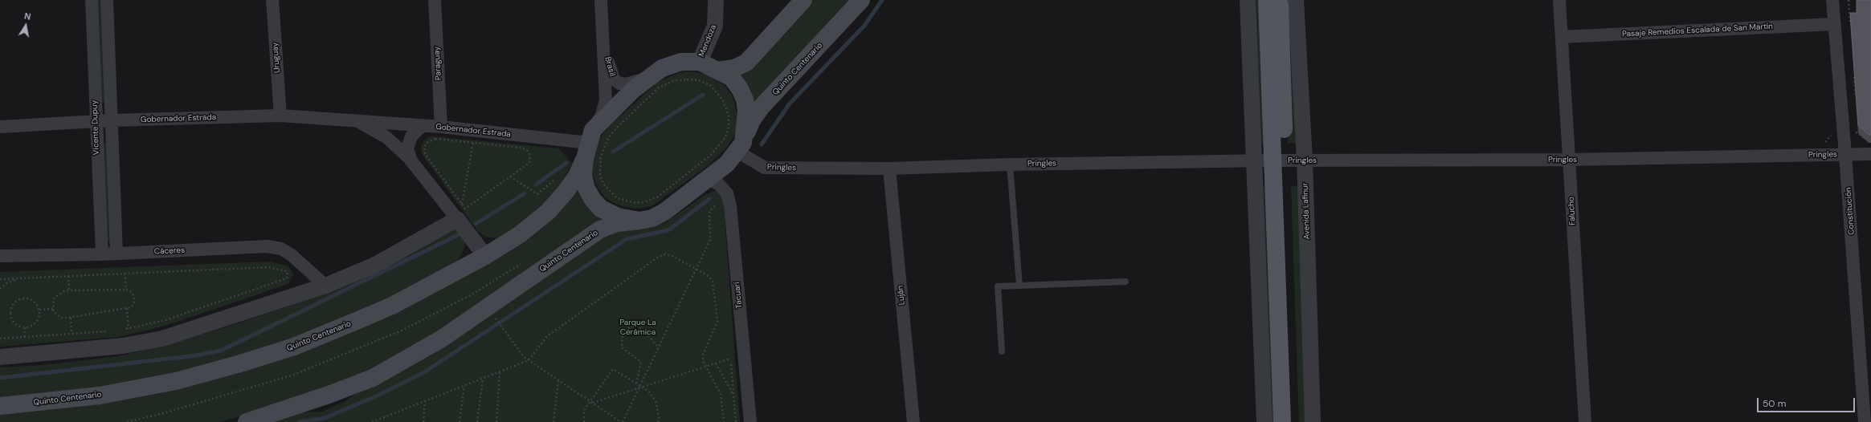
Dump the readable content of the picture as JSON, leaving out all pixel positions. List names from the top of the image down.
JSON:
{
  "streets": {
    "main road": ["Quinto Centenario"],
    "street": [
      "Pasaje Remedios Escalada de San Martín",
      "Mendoza",
      "Uruguay",
      "Paraguay",
      "Brasil",
      "Gobernador Estrada",
      "Vicente Dupuy",
      "Pringles",
      "Avenida Lafinur",
      "Falucho",
      "Constitución",
      "Cáceres",
      "Tacuarí",
      "Luján"
    ]
  },
  "crossings": [
    ["Pasaje Remedios Escalada de San Martín", "Falucho"],
    ["Pasaje Remedios Escalada de San Martín", "Constitución"],
    ["Uruguay", "Gobernador Estrada"],
    ["Paraguay", "Gobernador Estrada"],
    ["Brasil", "Quinto Centenario"],
    ["Brasil", "Gobernador Estrada"],
    ["Quinto Centenario", "Gobernador Estrada"],
    ["Quinto Centenario", "Pringles"],
    ["Quinto Centenario", "Tacuarí"],
    ["Gobernador Estrada", "Vicente Dupuy"],
    ["Vicente Dupuy", "Cáceres"],
    ["Pringles", "Avenida Lafinur"],
    ["Pringles", "Falucho"],
    ["Pringles", "Constitución"],
    ["Pringles", "Luján"]
  ],
  "parks": ["Parque La Cerámica"],
  "scale_bar": "50 m",
  "north": "top"
}
